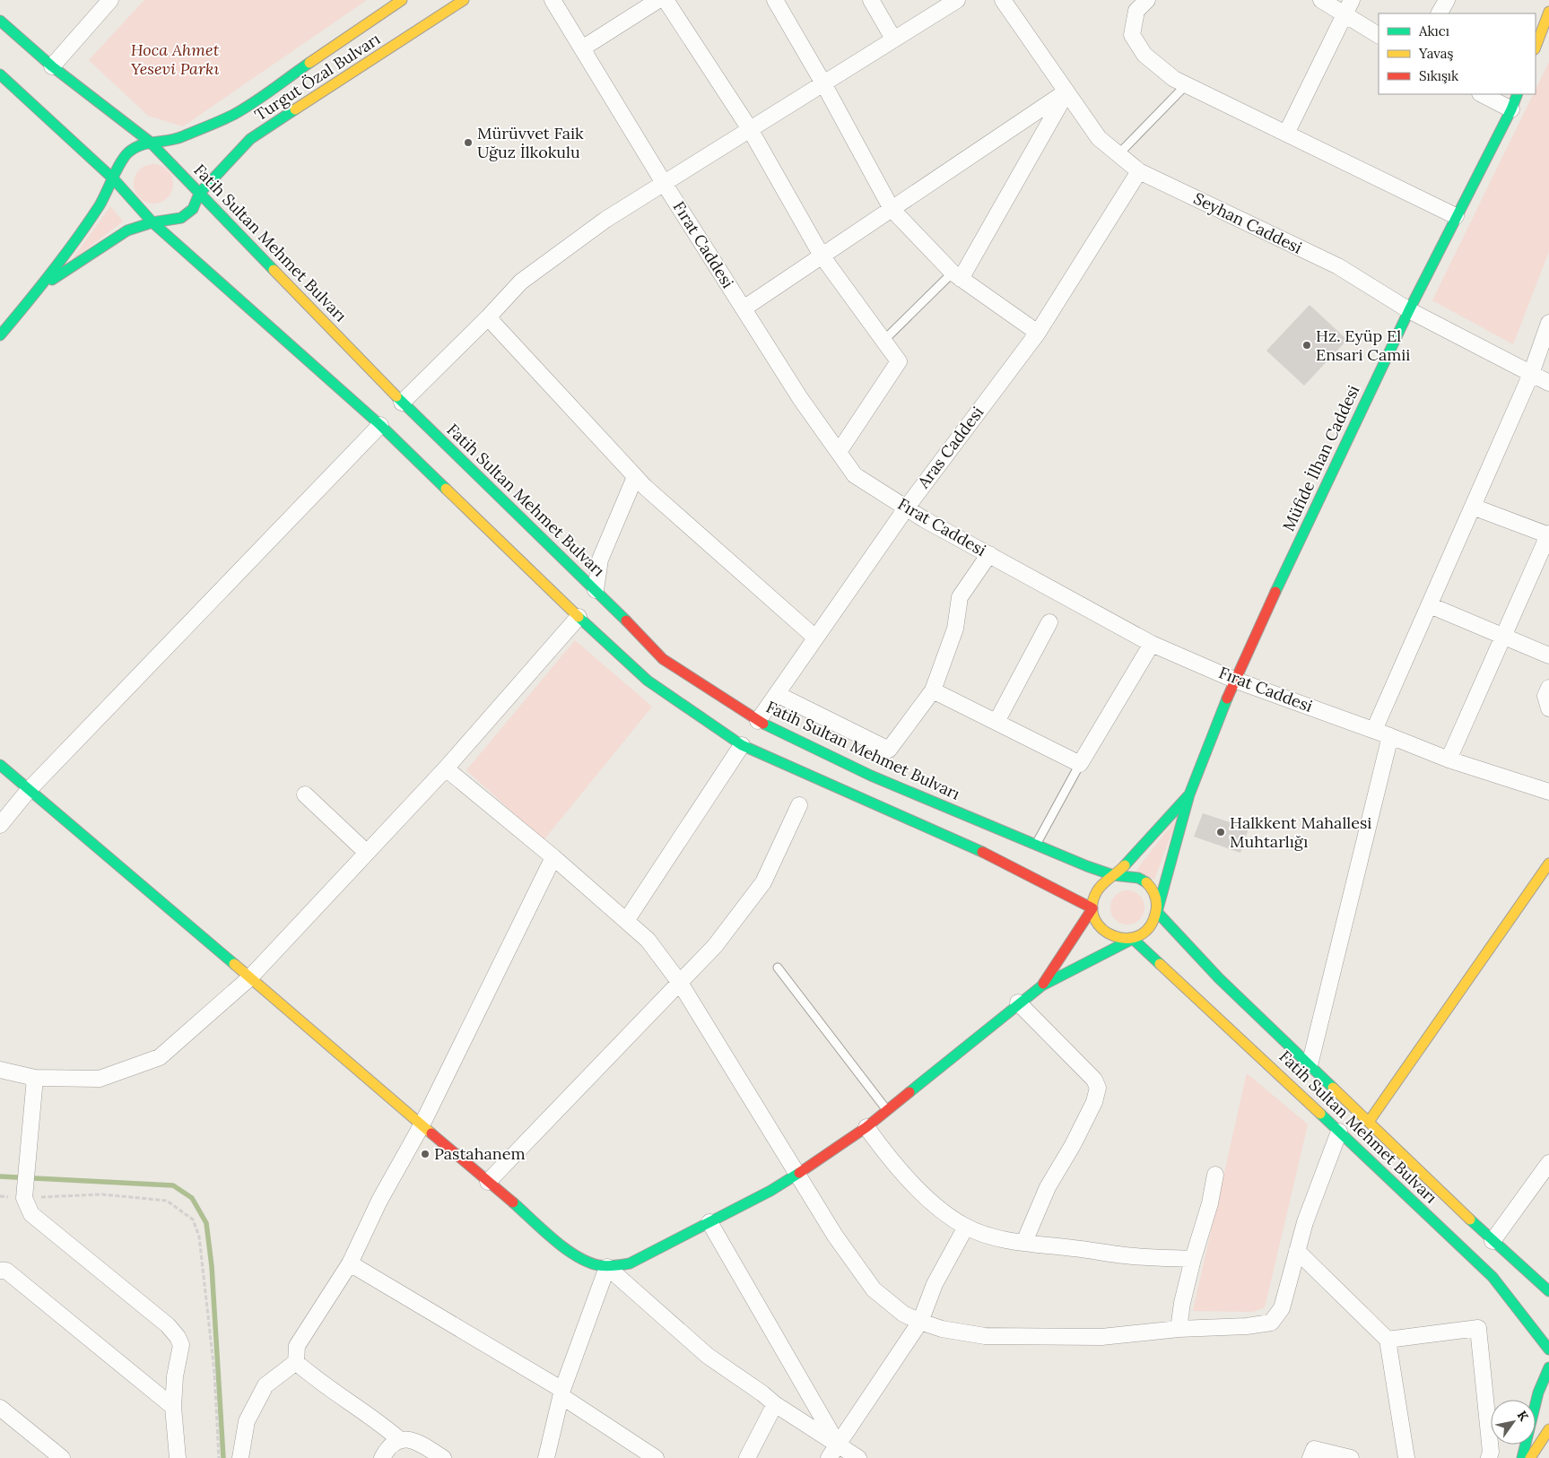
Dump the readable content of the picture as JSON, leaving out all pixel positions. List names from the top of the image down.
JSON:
{
  "streets": {
    "street": [
      "Turgut Özal Bulvarı",
      "Seyhan Caddesi",
      "Fatih Sultan Mehmet Bulvarı",
      "Fırat Caddesi",
      "Aras Caddesi",
      "Müfide İlhan Caddesi"
    ]
  },
  "crossings": [
    ["Turgut Özal Bulvarı", "Fatih Sultan Mehmet Bulvarı"],
    ["Seyhan Caddesi", "Aras Caddesi"],
    ["Seyhan Caddesi", "Müfide İlhan Caddesi"],
    ["Fatih Sultan Mehmet Bulvarı", "Aras Caddesi"],
    ["Fatih Sultan Mehmet Bulvarı", "Müfide İlhan Caddesi"],
    ["Fırat Caddesi", "Aras Caddesi"],
    ["Fırat Caddesi", "Müfide İlhan Caddesi"]
  ],
  "parks": ["Hoca Ahmet Yesevi Parkı"],
  "places": [
    "Mürüvvet Faik Uğuz İlkokulu",
    "Hz. Eyüp El Ensari Camii",
    "Halkkent Mahallesi Muhtarlığı",
    "Pastahanem"
  ],
  "legend": ["Akıcı", "Yavaş", "Sıkışık"],
  "north": "top right"
}
